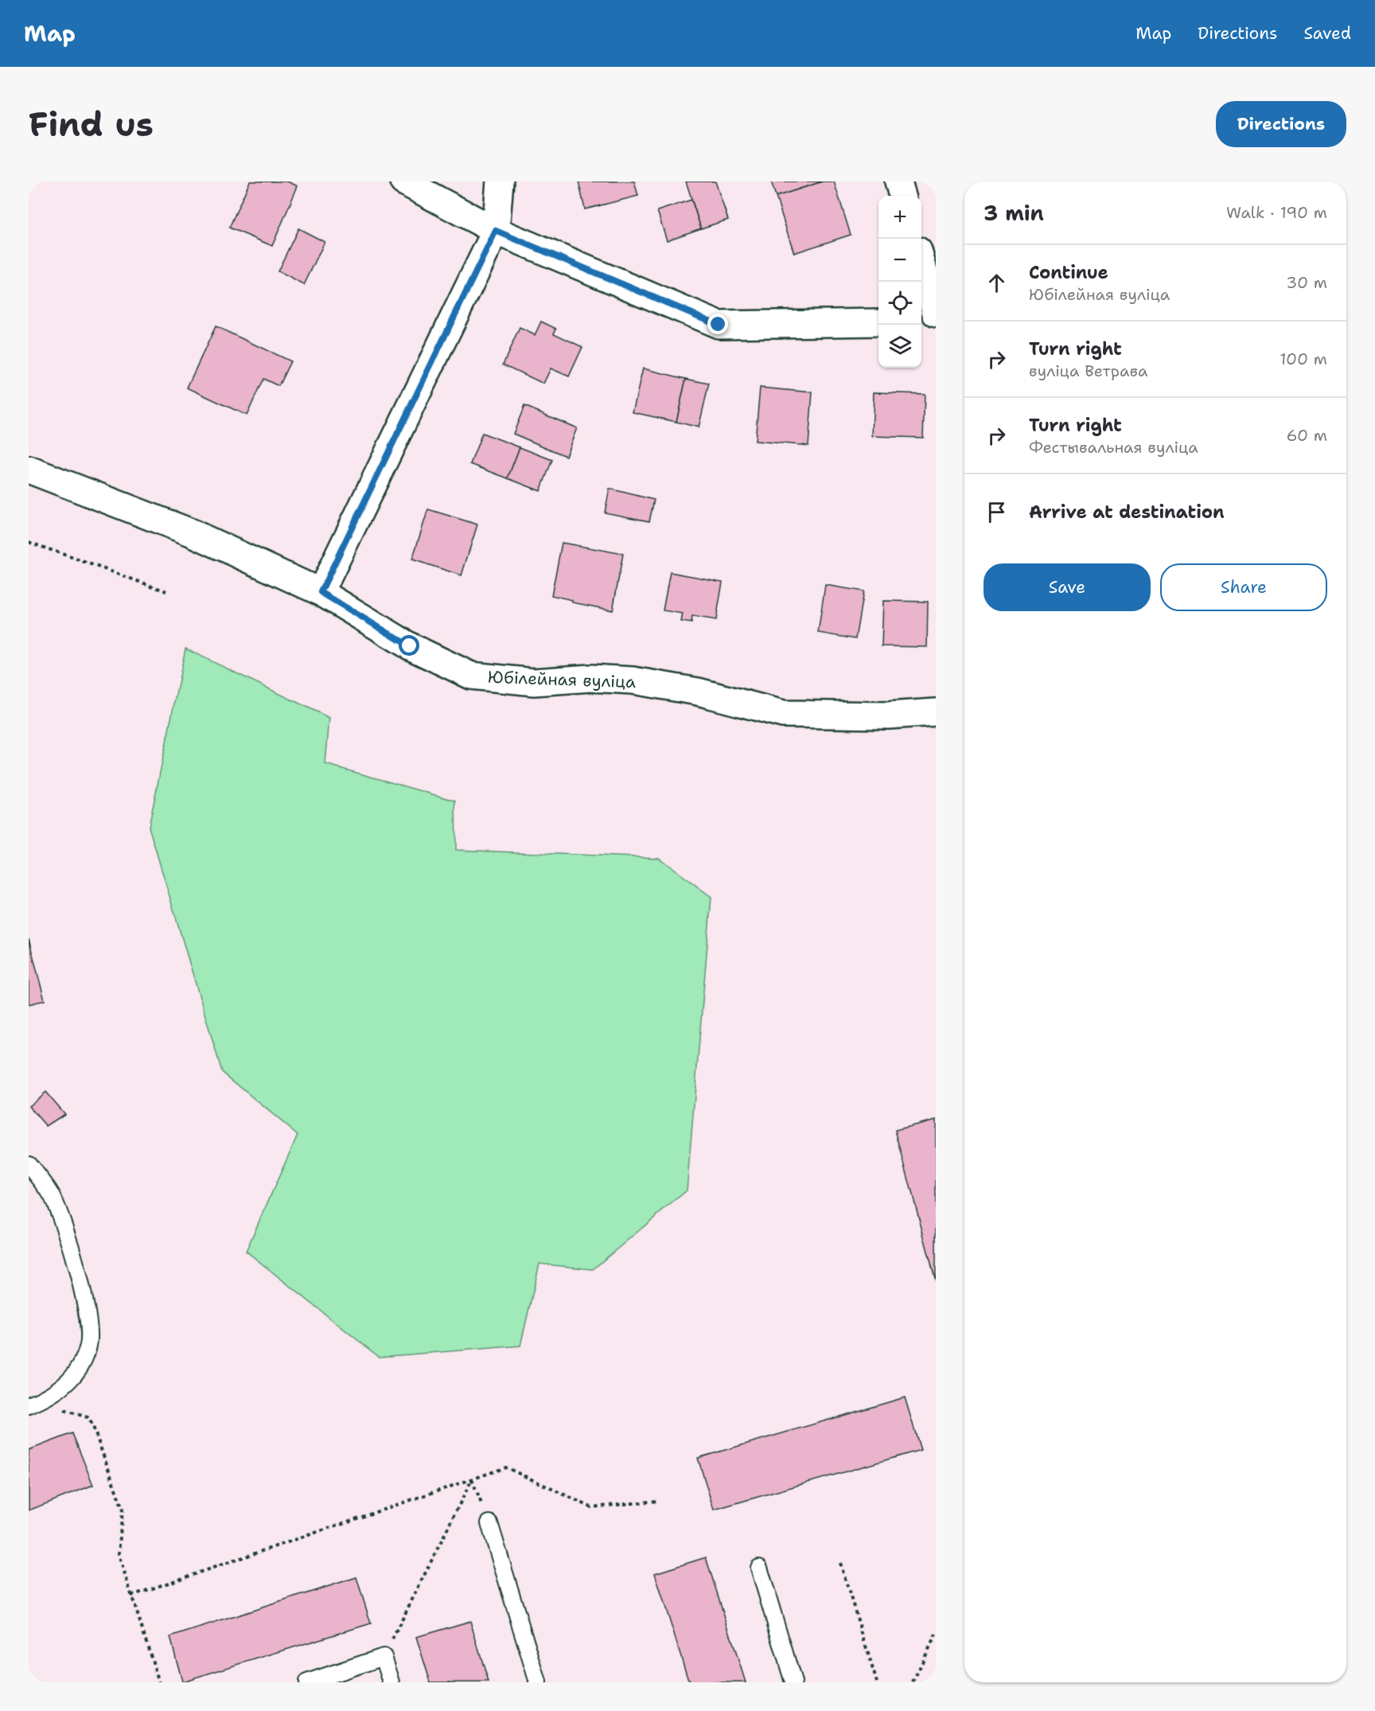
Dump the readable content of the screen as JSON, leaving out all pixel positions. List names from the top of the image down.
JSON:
{
  "streets": {
    "street": ["Юбілейная вуліца"]
  },
  "page": {
    "header": "Map",
    "nav": ["Map", "Directions", "Saved"],
    "buttons": [
      "Directions",
      ["Save", "Share"]
    ],
    "title": "Find us",
    "heading": ["3 min", "Walk · 190 m"],
    "map_buttons": ["+", "−"],
    "list": [
      ["Continue", "Юбілейная вуліца", "30 m"],
      ["Turn right", "вуліца Ветрава", "100 m"],
      ["Turn right", "Фестывальная вуліца", "60 m"],
      "Arrive at destination"
    ]
  }
}
